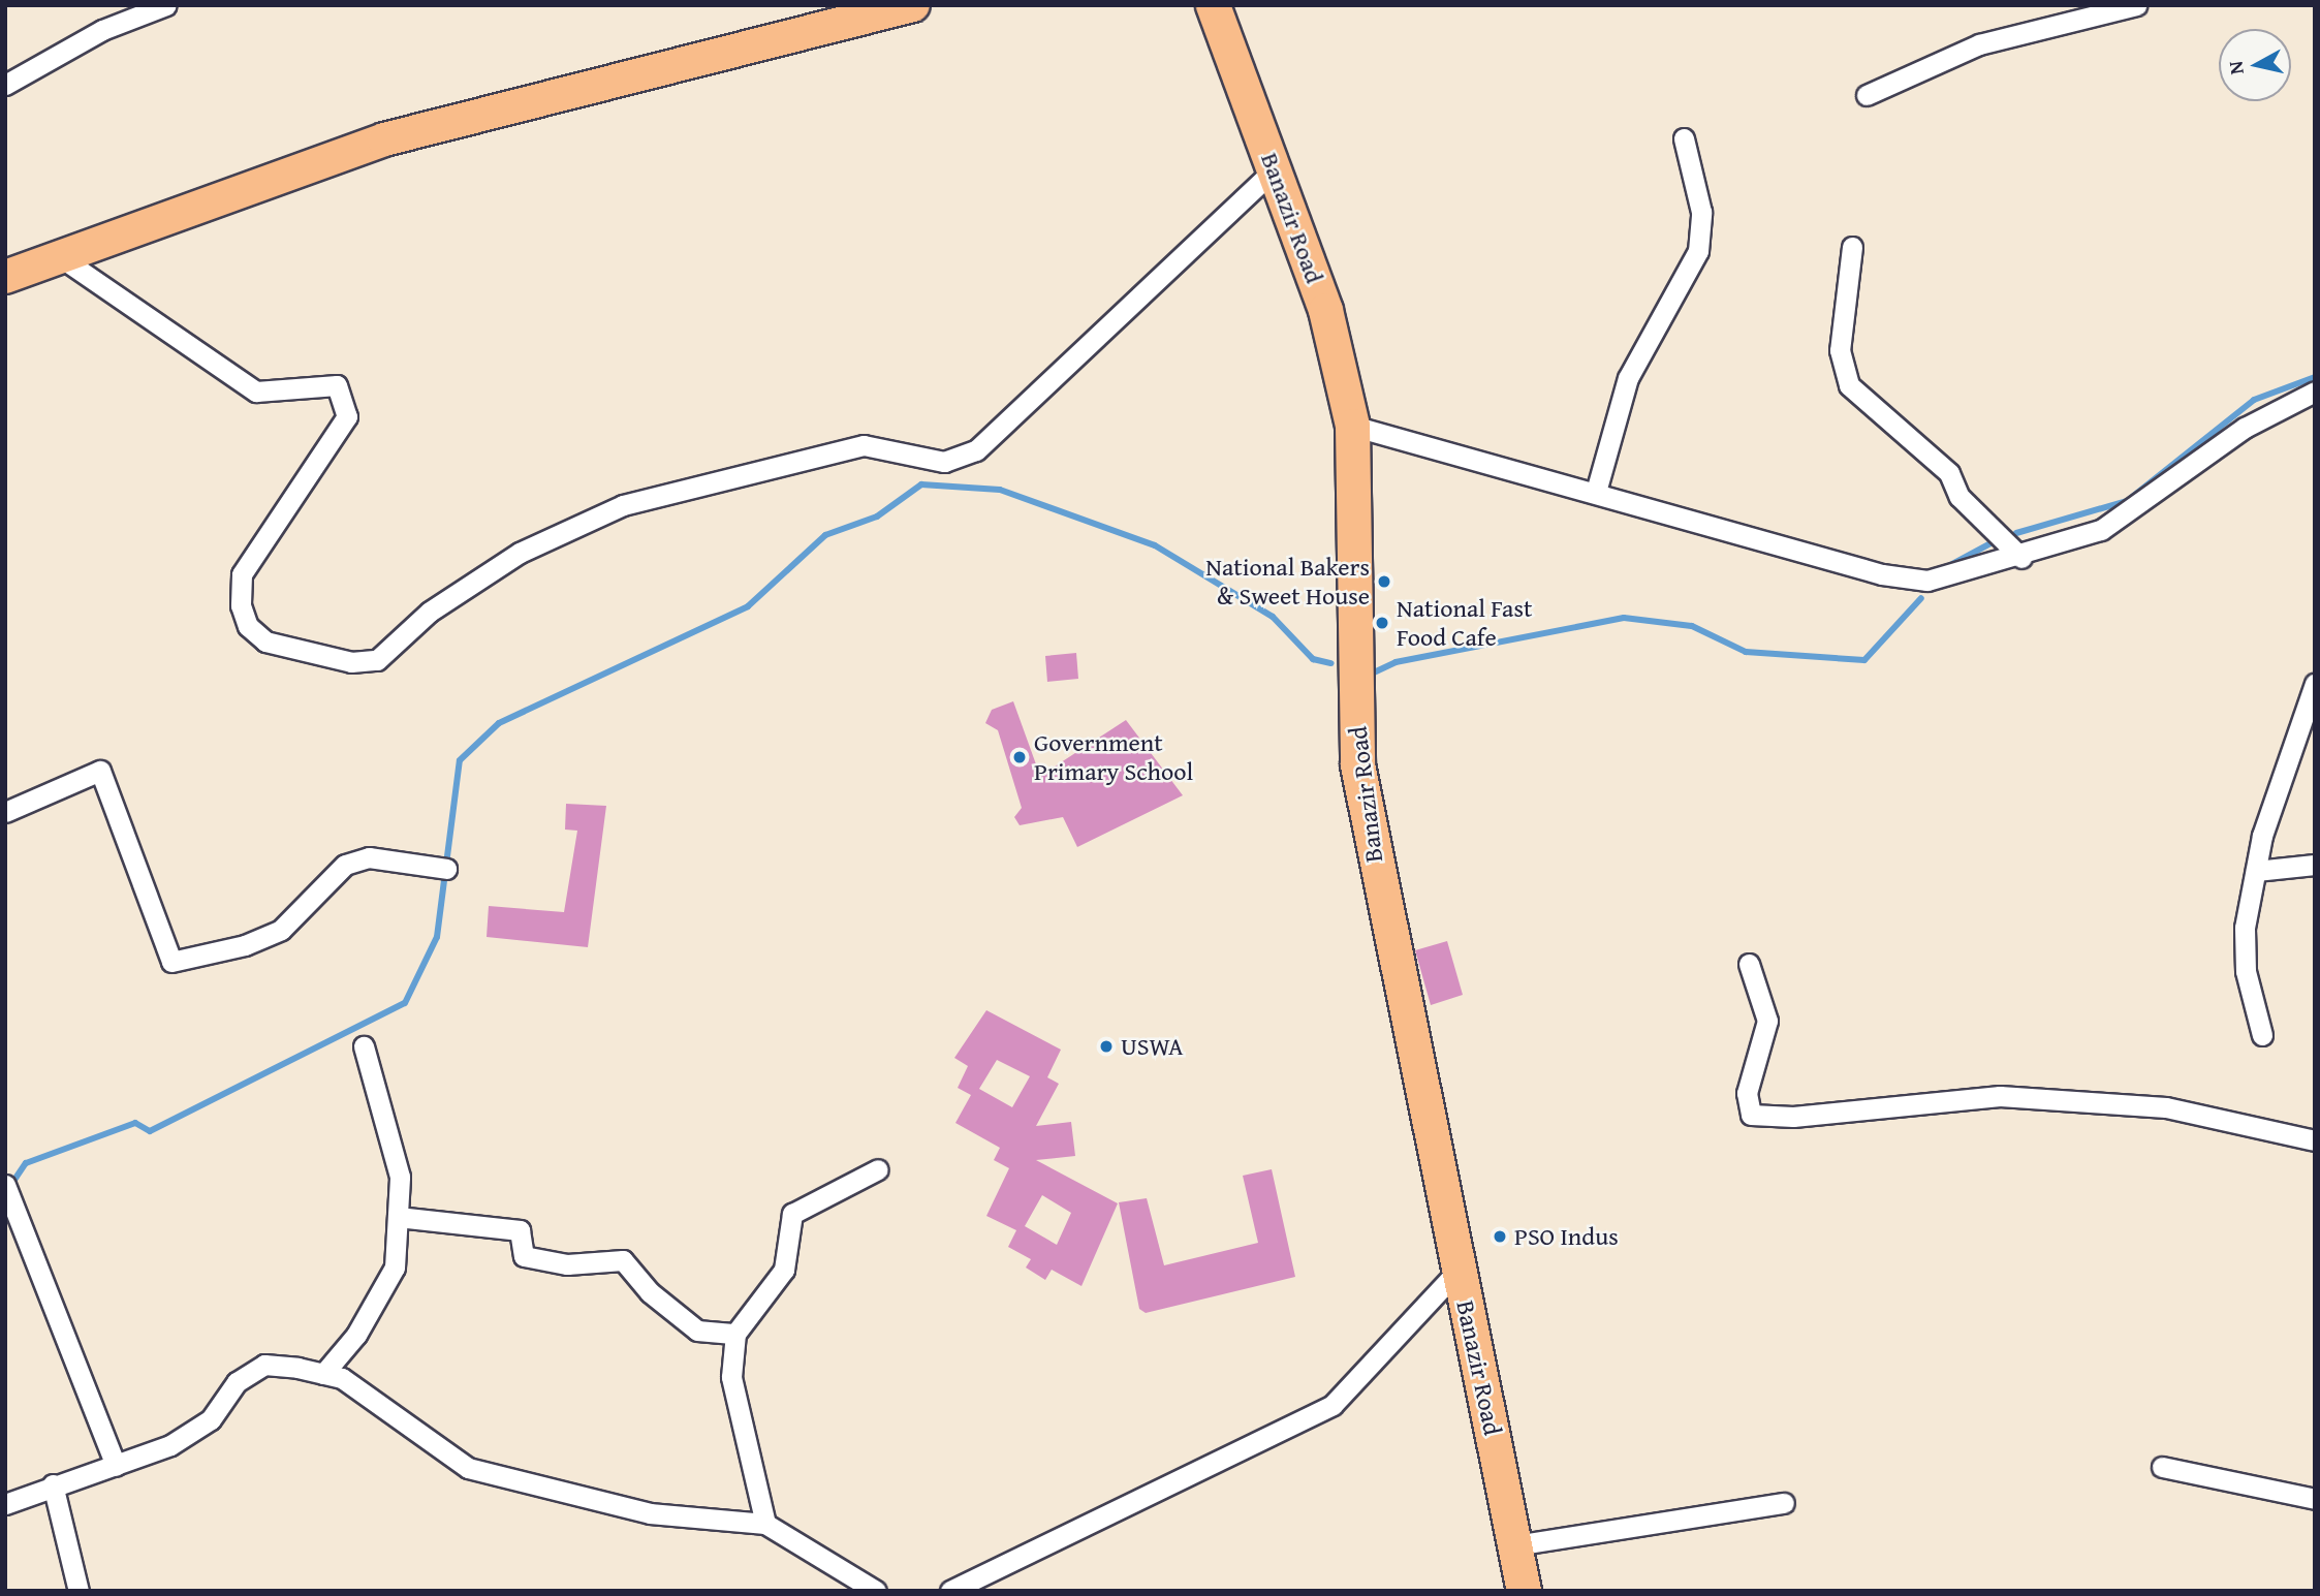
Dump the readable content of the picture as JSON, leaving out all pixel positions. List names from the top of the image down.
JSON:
{
  "streets": {
    "highway": ["Banazir Road"]
  },
  "places": [
    "National Bakers & Sweet House",
    "National Fast Food Cafe",
    "Government Primary School",
    "USWA",
    "PSO Indus"
  ],
  "north": "left"
}
